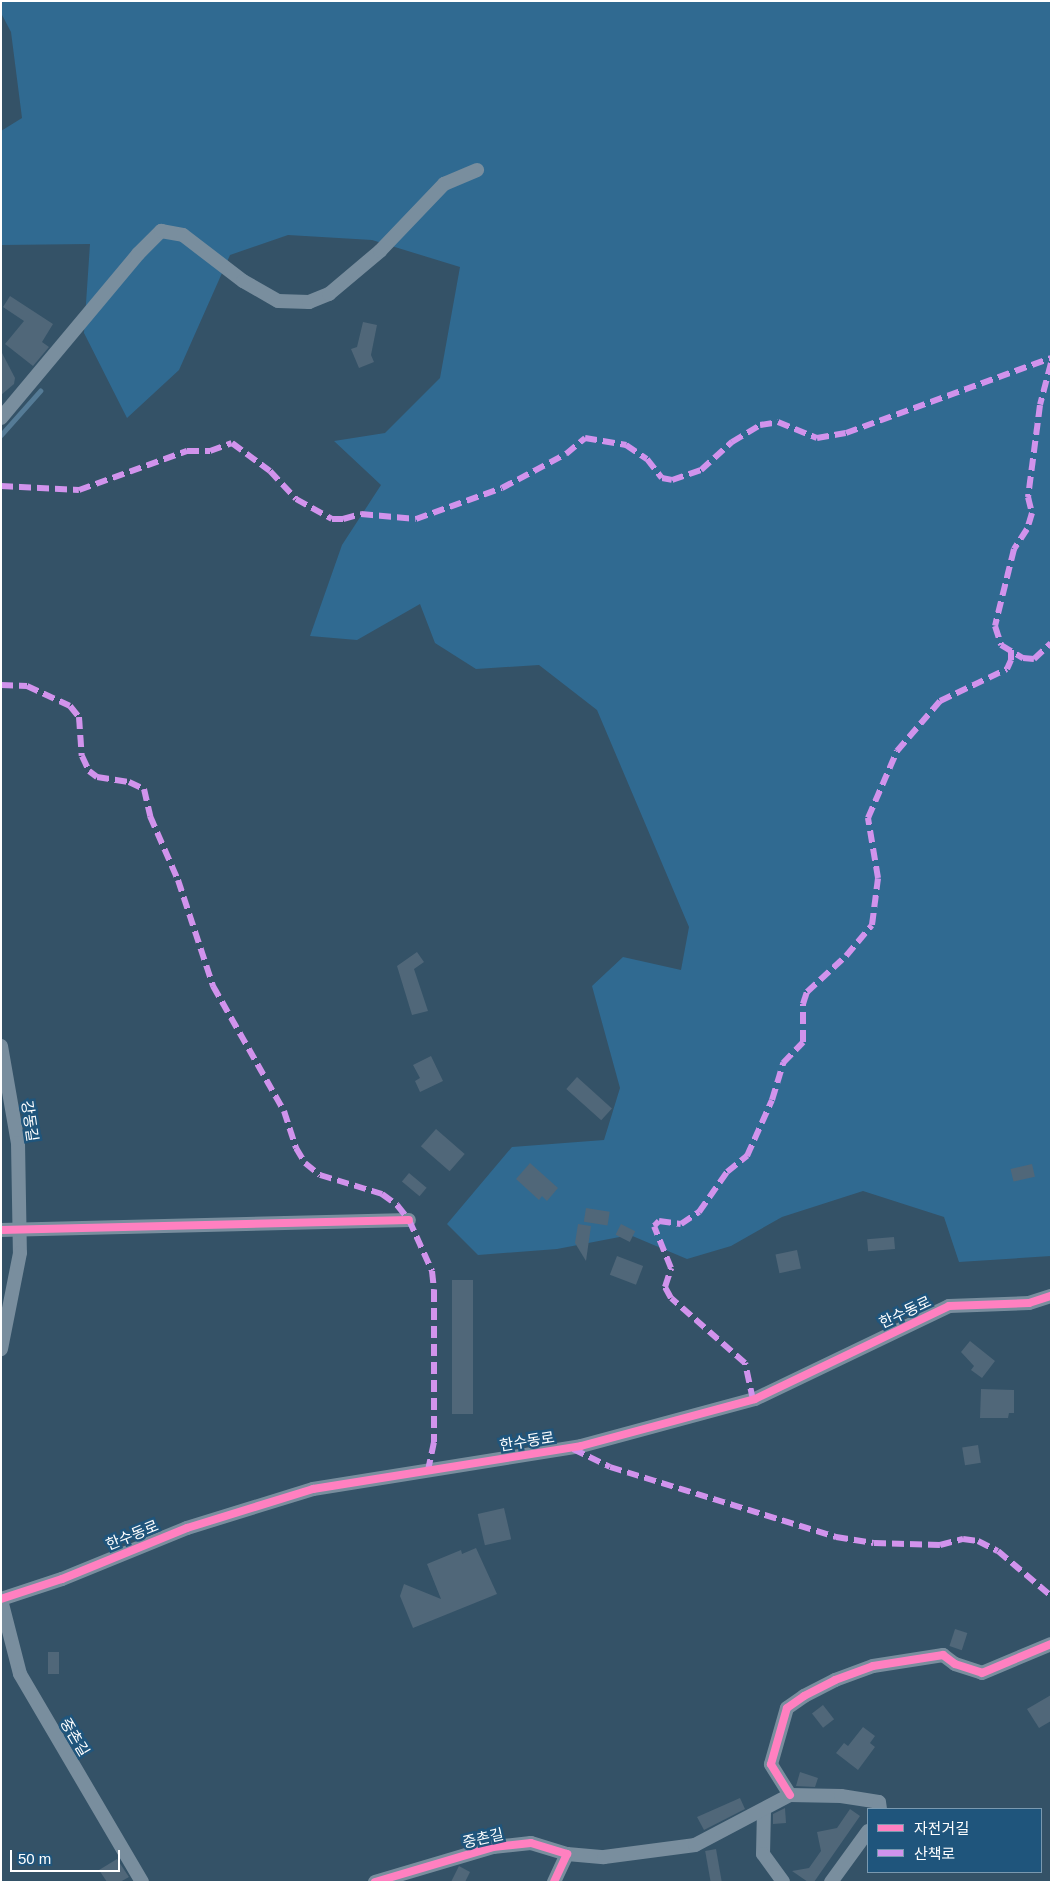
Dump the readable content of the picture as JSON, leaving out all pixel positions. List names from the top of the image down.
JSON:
{
  "streets": {
    "street": ["강동길", "한수동로", "중촌길"]
  },
  "crossings": [
    ["한수동로", "중촌길"]
  ],
  "legend": ["자전거길", "산책로"],
  "scale_bar": "50 m"
}
